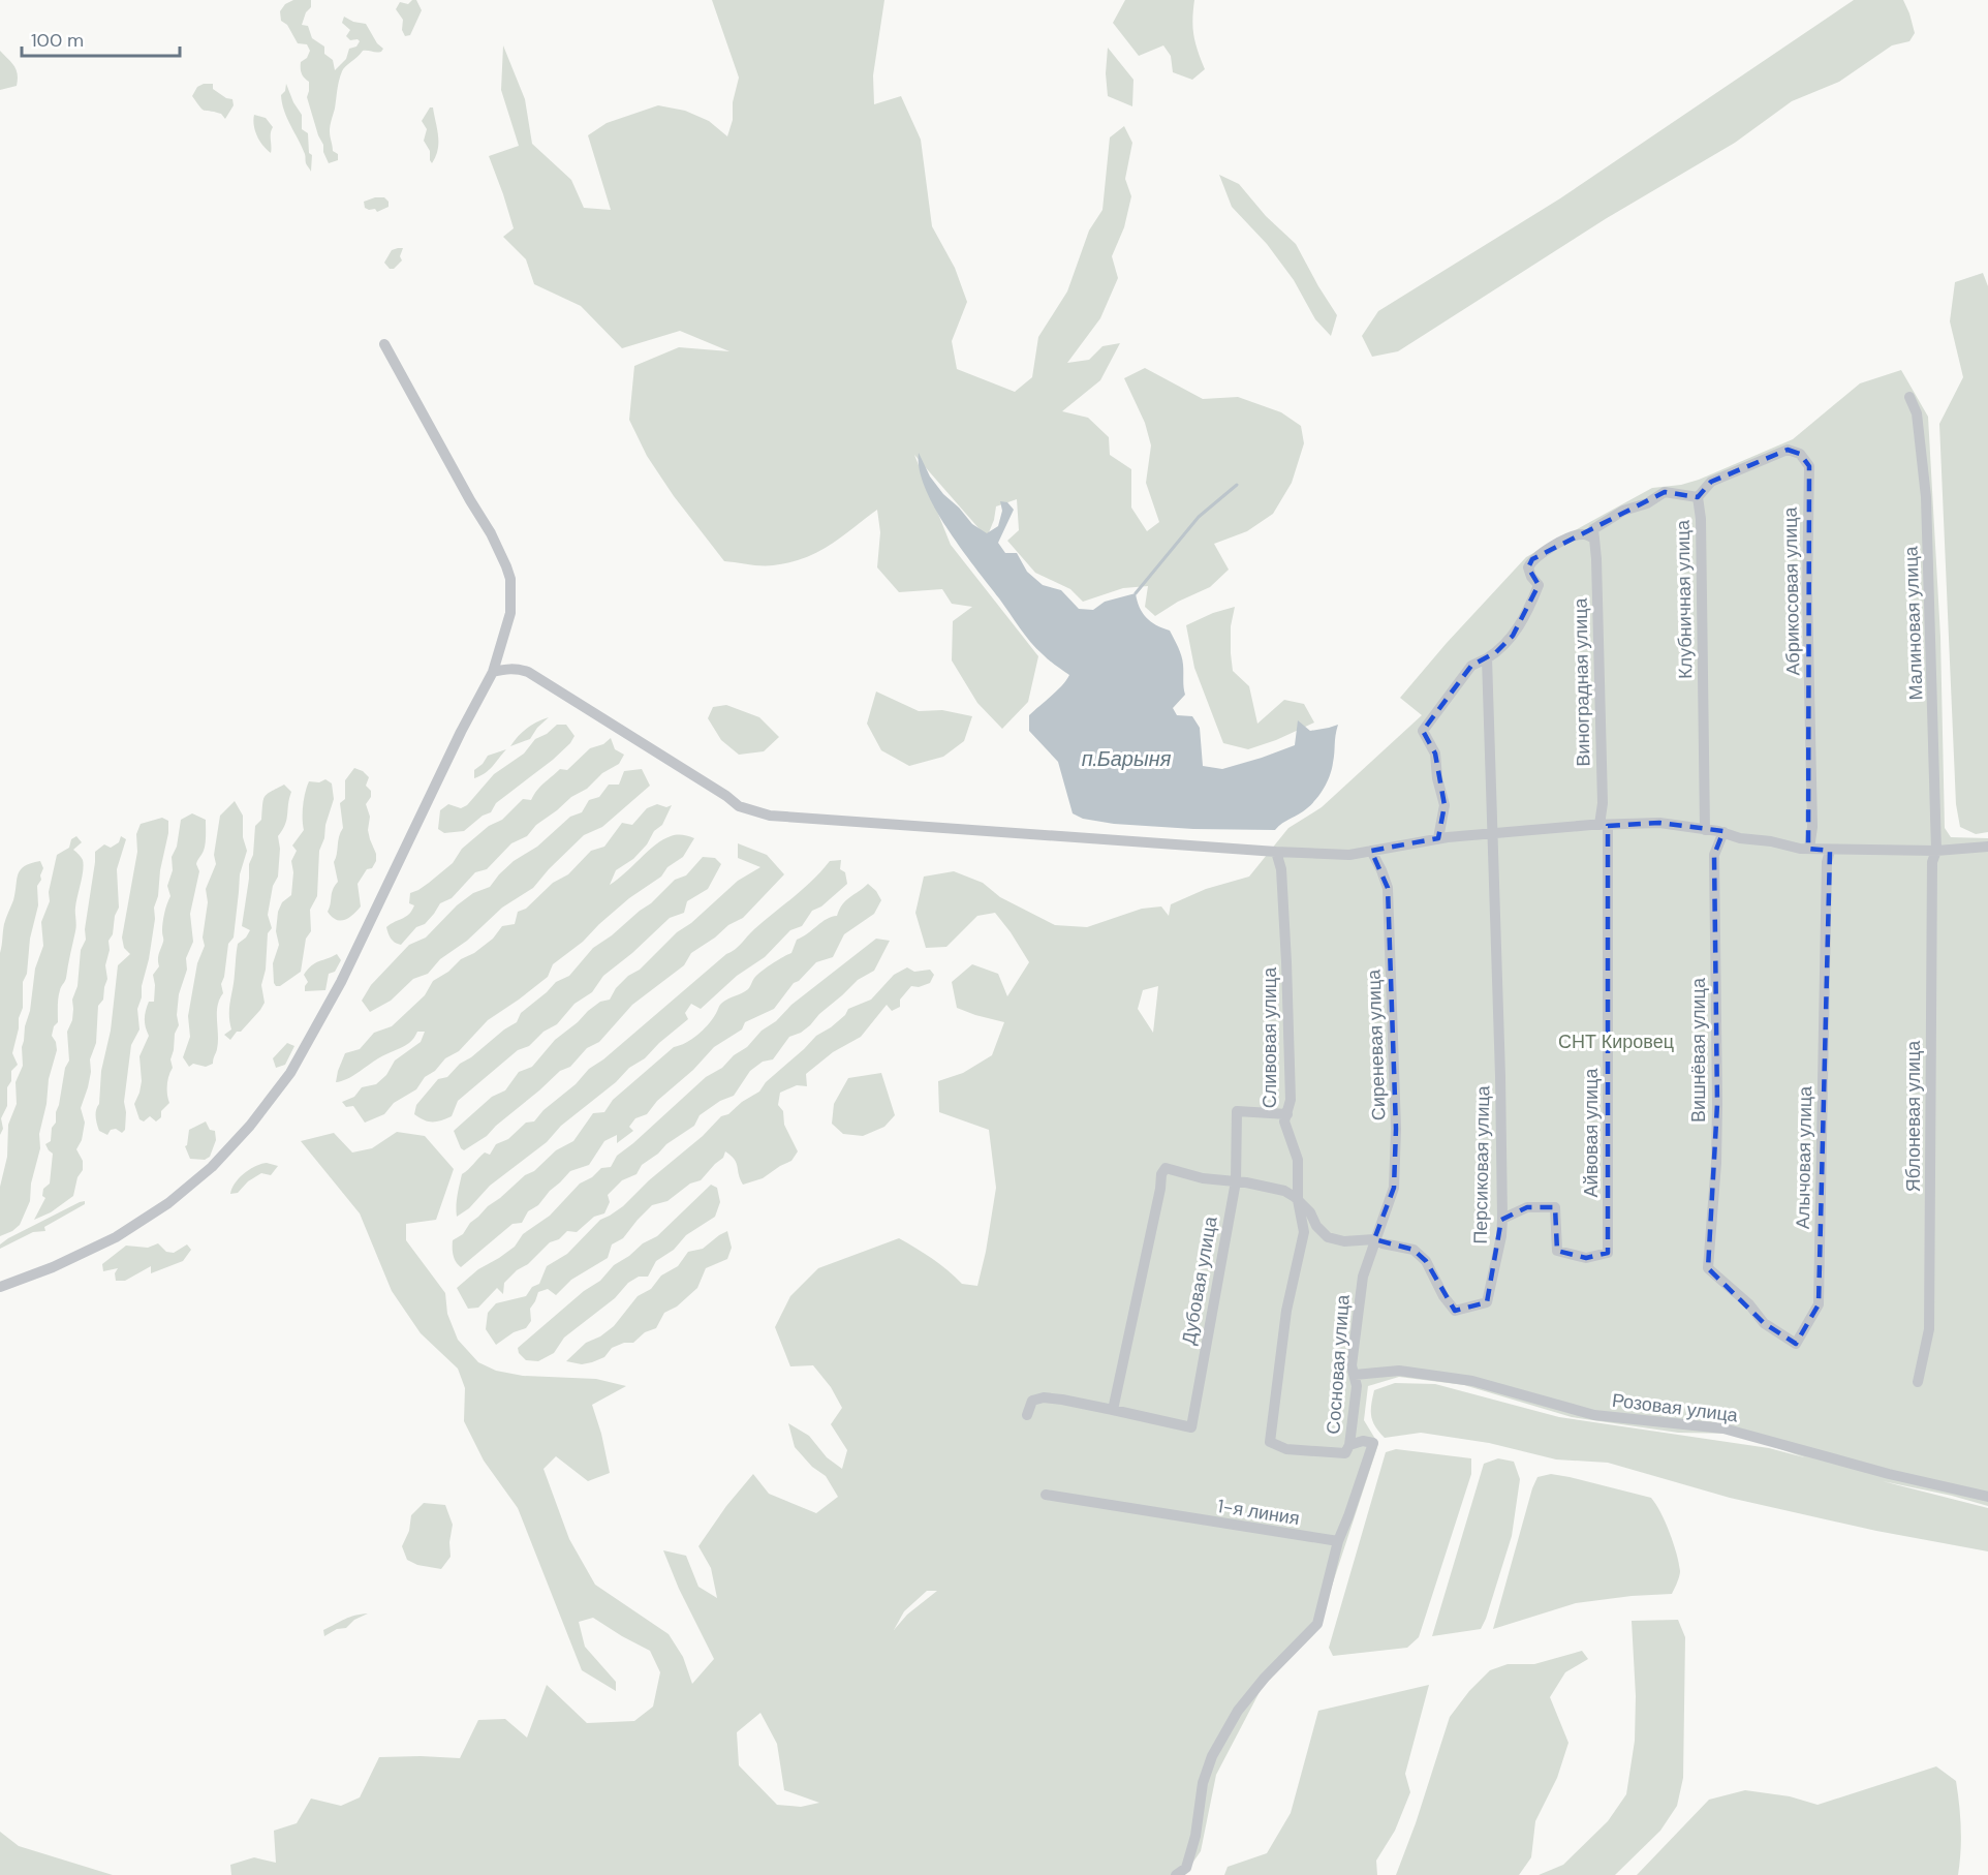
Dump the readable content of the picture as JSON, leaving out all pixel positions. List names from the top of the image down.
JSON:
{
  "streets": {
    "street": [
      "Абрикосовая улица",
      "Клубничная улица",
      "Малиновая улица",
      "Виноградная улица",
      "Сливовая улица",
      "Сиреневая улица",
      "Вишнёвая улица",
      "Яблоневая улица",
      "Айвовая улица",
      "Алычовая улица",
      "Персиковая улица",
      "Дубовая улица",
      "Сосновая улица",
      "Розовая улица",
      "1-я линия"
    ]
  },
  "crossings": [
    ["Абрикосовая улица", "Клубничная улица"],
    ["Клубничная улица", "Виноградная улица"],
    ["Малиновая улица", "Яблоневая улица"],
    ["Виноградная улица", "Айвовая улица"],
    ["Сливовая улица", "Персиковая улица"],
    ["Сливовая улица", "Дубовая улица"],
    ["Сливовая улица", "Сосновая улица"],
    ["Сиреневая улица", "Персиковая улица"],
    ["Сиреневая улица", "Сосновая улица"],
    ["Вишнёвая улица", "Алычовая улица"],
    ["Айвовая улица", "Персиковая улица"],
    ["Персиковая улица", "Сосновая улица"],
    ["Сосновая улица", "Розовая улица"]
  ],
  "water": ["п.Барыня"],
  "parks": ["СНТ Кировец"],
  "scale_bar": "100 m"
}
